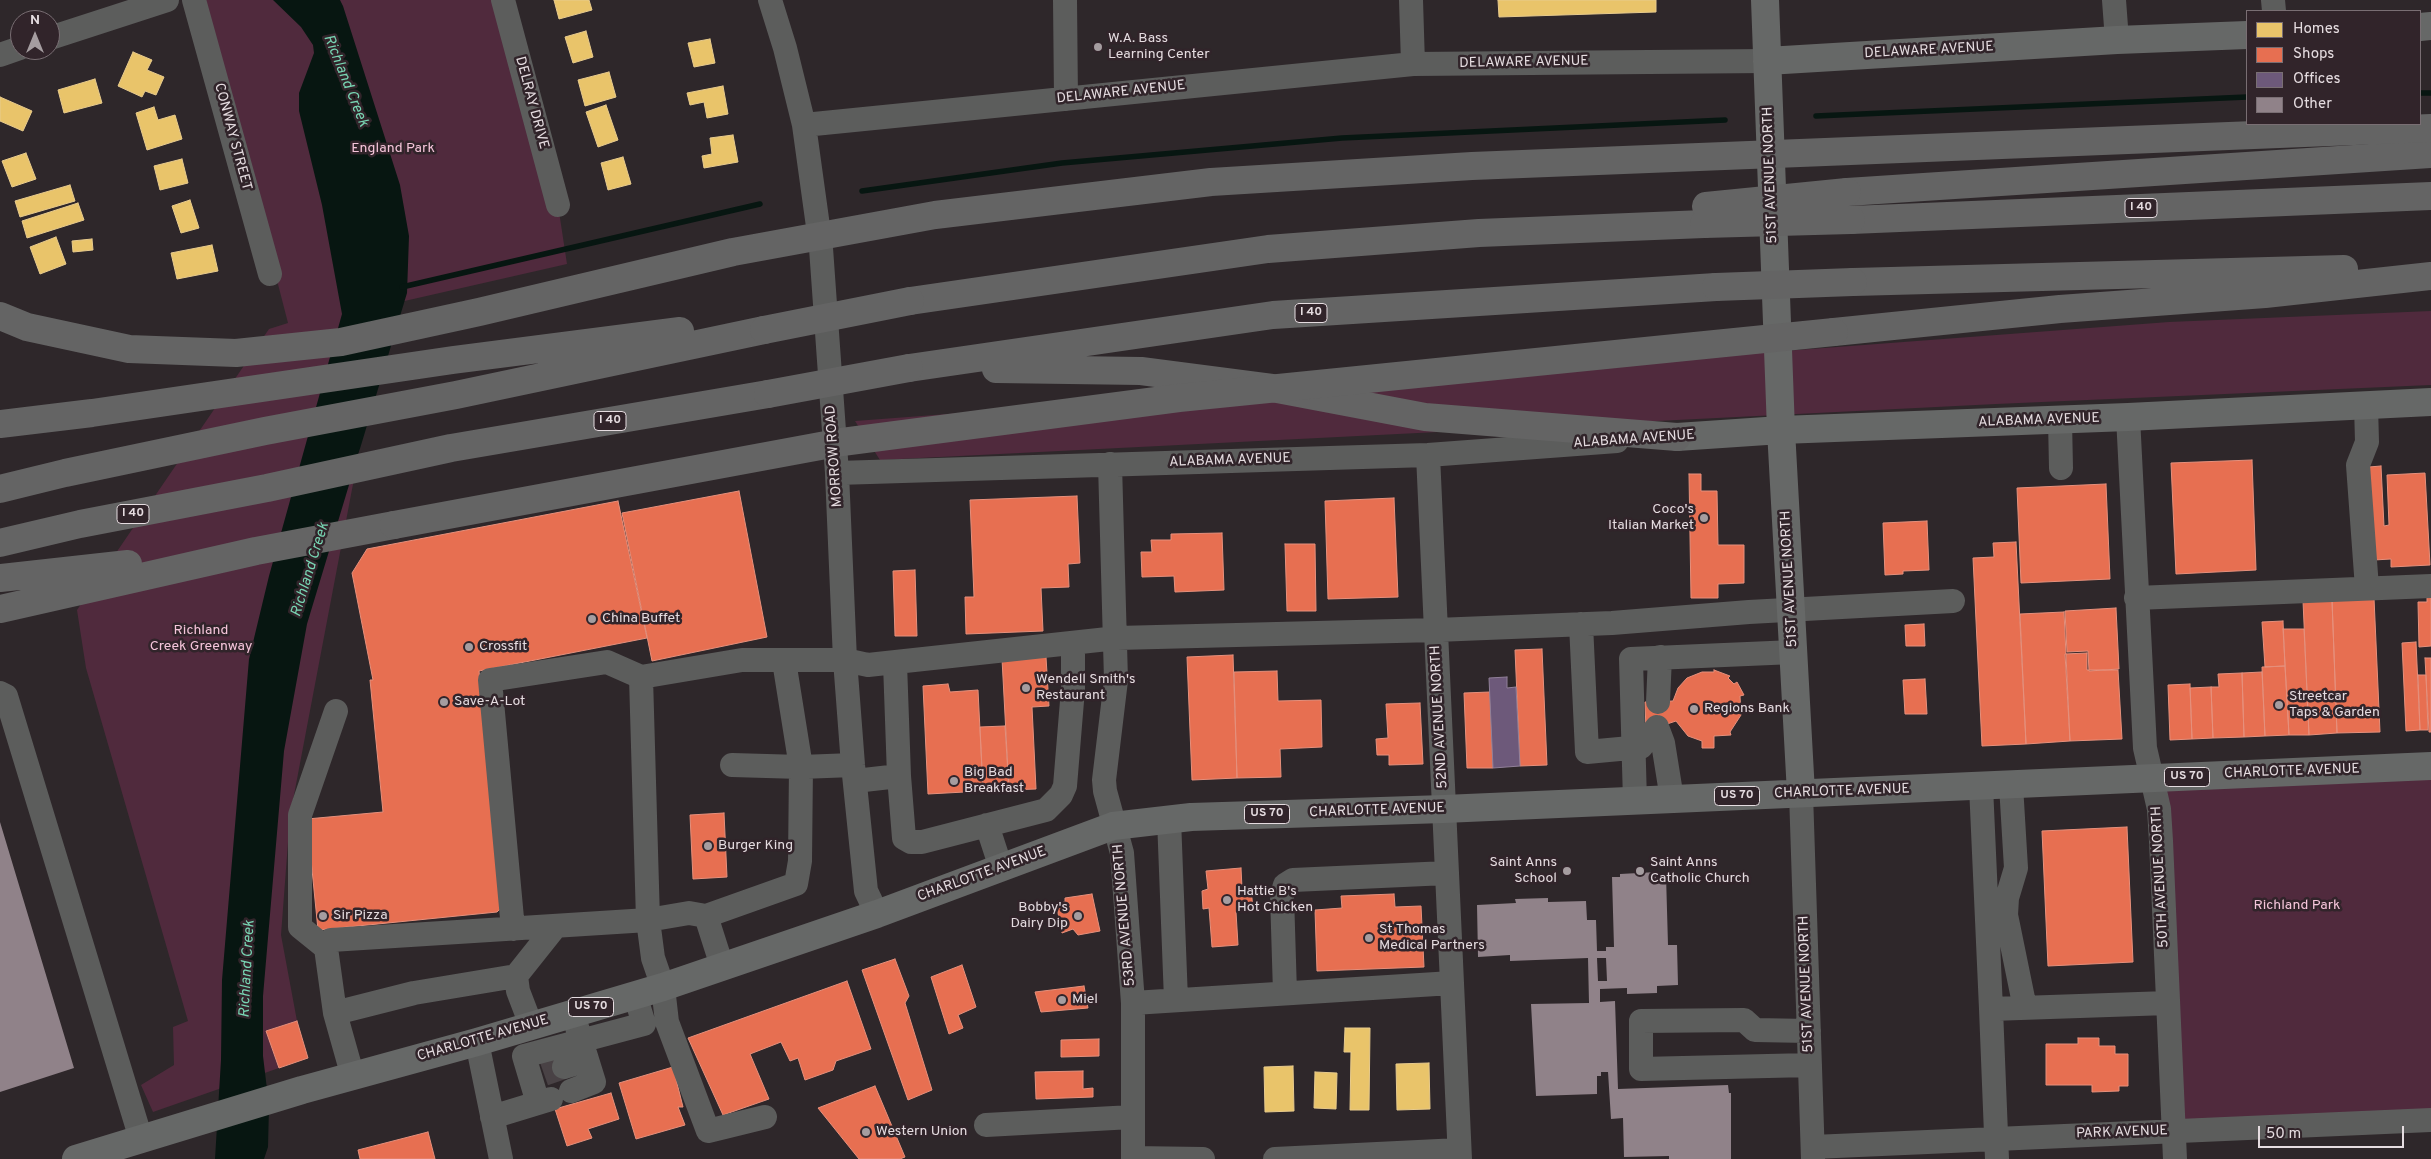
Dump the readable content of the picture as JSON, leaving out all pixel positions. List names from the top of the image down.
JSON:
{
  "streets": {
    "highway": ["I 40"],
    "main road": [
      "DELAWARE AVENUE",
      "51ST AVENUE NORTH",
      "ALABAMA AVENUE",
      "CHARLOTTE AVENUE",
      "US 70"
    ],
    "street": [
      "DELRAY DRIVE",
      "CONWAY STREET",
      "MORROW ROAD",
      "52ND AVENUE NORTH",
      "50TH AVENUE NORTH",
      "53RD AVENUE NORTH",
      "PARK AVENUE"
    ]
  },
  "crossings": [
    ["DELAWARE AVENUE", "51ST AVENUE NORTH"],
    ["DELAWARE AVENUE", "MORROW ROAD"],
    ["51ST AVENUE NORTH", "ALABAMA AVENUE"],
    ["51ST AVENUE NORTH", "CHARLOTTE AVENUE"],
    ["51ST AVENUE NORTH", "PARK AVENUE"],
    ["ALABAMA AVENUE", "MORROW ROAD"],
    ["ALABAMA AVENUE", "52ND AVENUE NORTH"],
    ["ALABAMA AVENUE", "50TH AVENUE NORTH"],
    ["ALABAMA AVENUE", "53RD AVENUE NORTH"],
    ["MORROW ROAD", "CHARLOTTE AVENUE"],
    ["52ND AVENUE NORTH", "CHARLOTTE AVENUE"],
    ["CHARLOTTE AVENUE", "50TH AVENUE NORTH"],
    ["CHARLOTTE AVENUE", "53RD AVENUE NORTH"],
    ["50TH AVENUE NORTH", "PARK AVENUE"]
  ],
  "water": ["Richland Creek"],
  "parks": ["England Park", "Richland Creek Greenway", "Richland Park"],
  "places": [
    "W.A. Bass Learning Center",
    "Coco's Italian Market",
    "China Buffet",
    "Crossfit",
    "Wendell Smith's Restaurant",
    "Save-A-Lot",
    "Streetcar Taps & Garden",
    "Regions Bank",
    "Big Bad Breakfast",
    "Burger King",
    "Saint Anns School",
    "Saint Anns Catholic Church",
    "Hattie B's Hot Chicken",
    "Sir Pizza",
    "Bobby's Dairy Dip",
    "St Thomas Medical Partners",
    "Miel",
    "Western Union"
  ],
  "legend": [
    "Homes",
    "Shops",
    "Offices",
    "Other"
  ],
  "scale_bar": "50 m",
  "north": "top"
}
